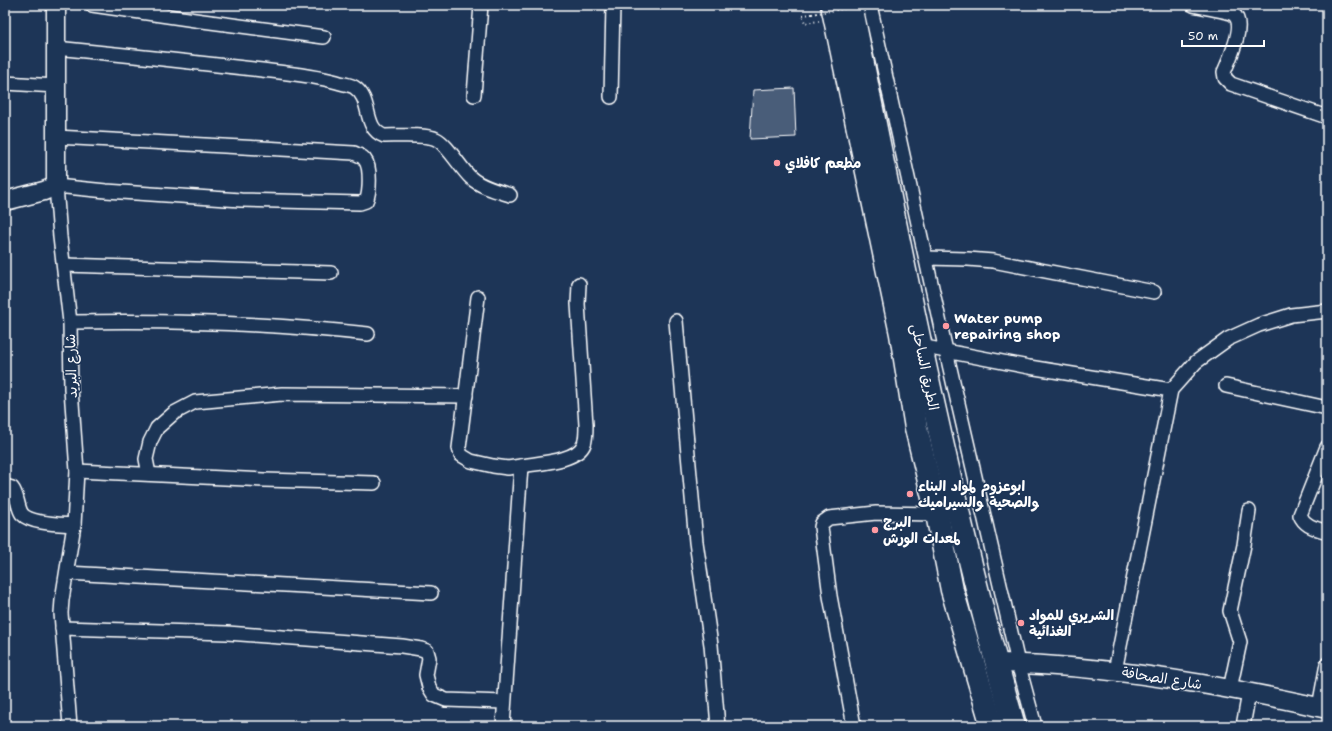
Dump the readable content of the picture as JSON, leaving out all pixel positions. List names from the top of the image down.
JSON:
{
  "streets": {
    "highway": ["الطريق الساحلى"],
    "street": ["شارع البريد", "شارع الصحافة"]
  },
  "crossings": [
    ["الطريق الساحلى", "شارع الصحافة"]
  ],
  "places": [
    "مطعم كافلاي",
    "Water pump repairing shop",
    "ابوعزوم لمواد البناء والصحية والسيراميك",
    "البرج لمعدات الورش",
    "الشريري للمواد الغذائية"
  ],
  "scale_bar": "50 m"
}
